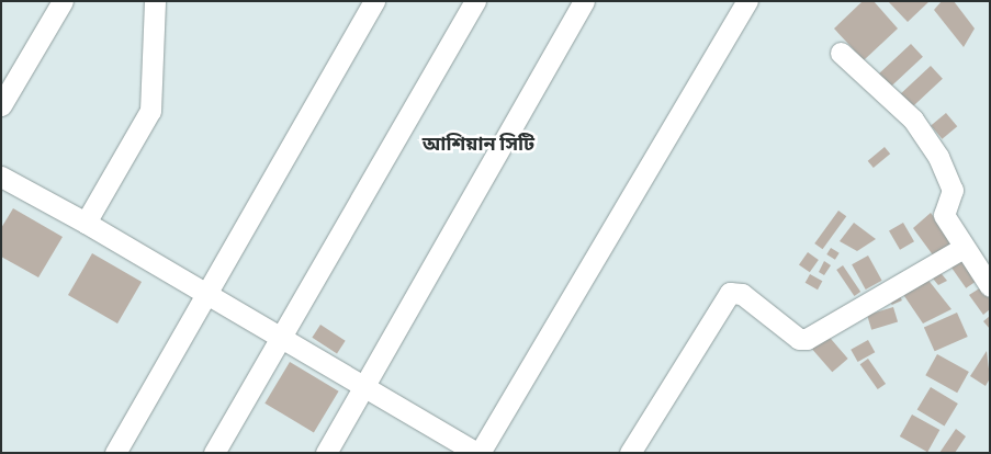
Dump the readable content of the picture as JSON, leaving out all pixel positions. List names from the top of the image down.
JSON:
{
  "districts": ["আশিয়ান সিটি"]
}
